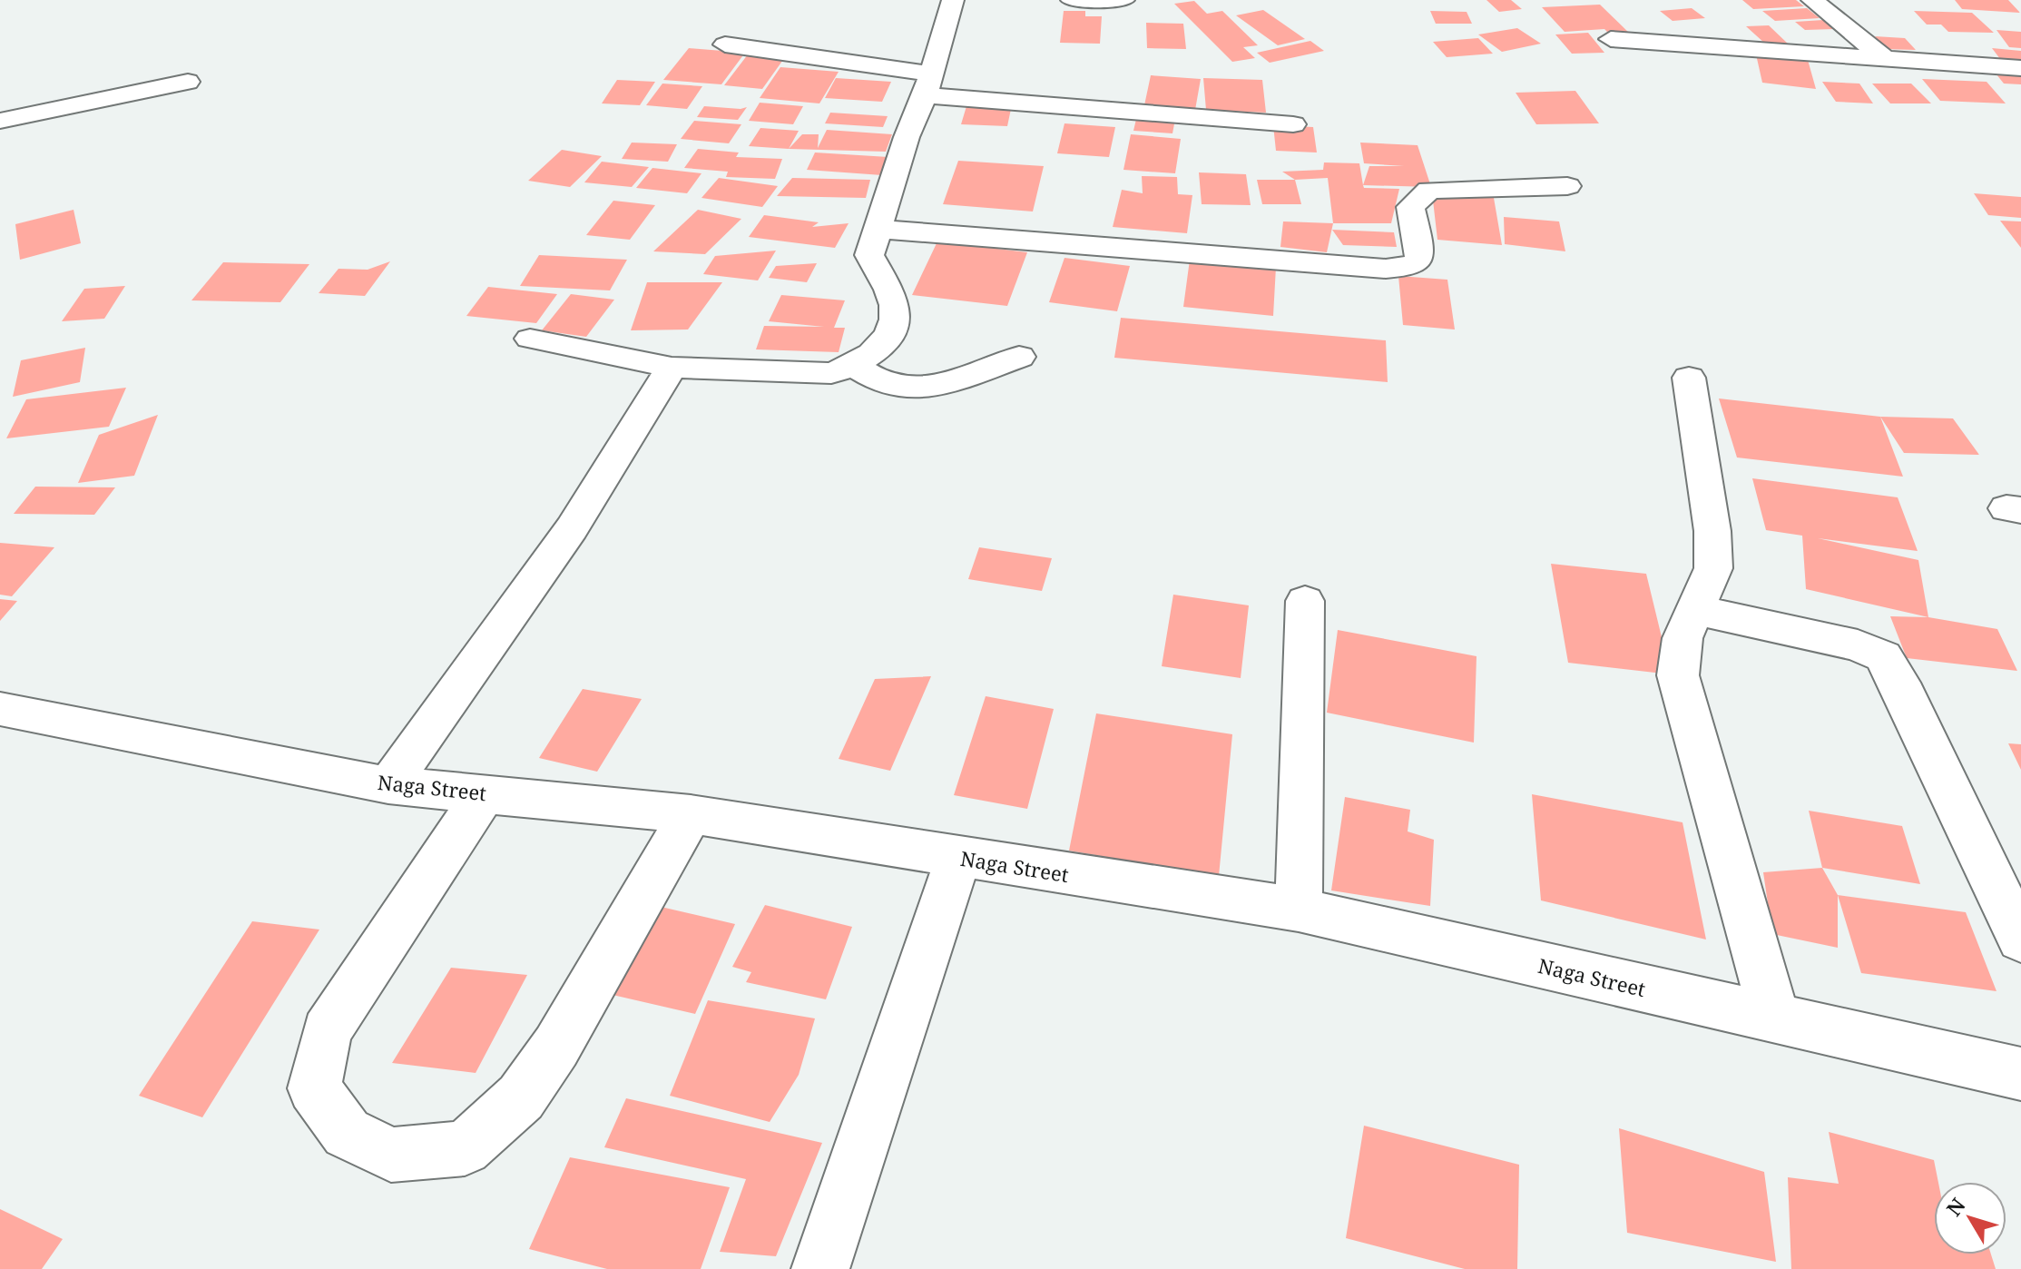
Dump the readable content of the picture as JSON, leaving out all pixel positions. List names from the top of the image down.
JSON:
{
  "streets": {
    "street": ["Naga Street"]
  },
  "north": "top left"
}
